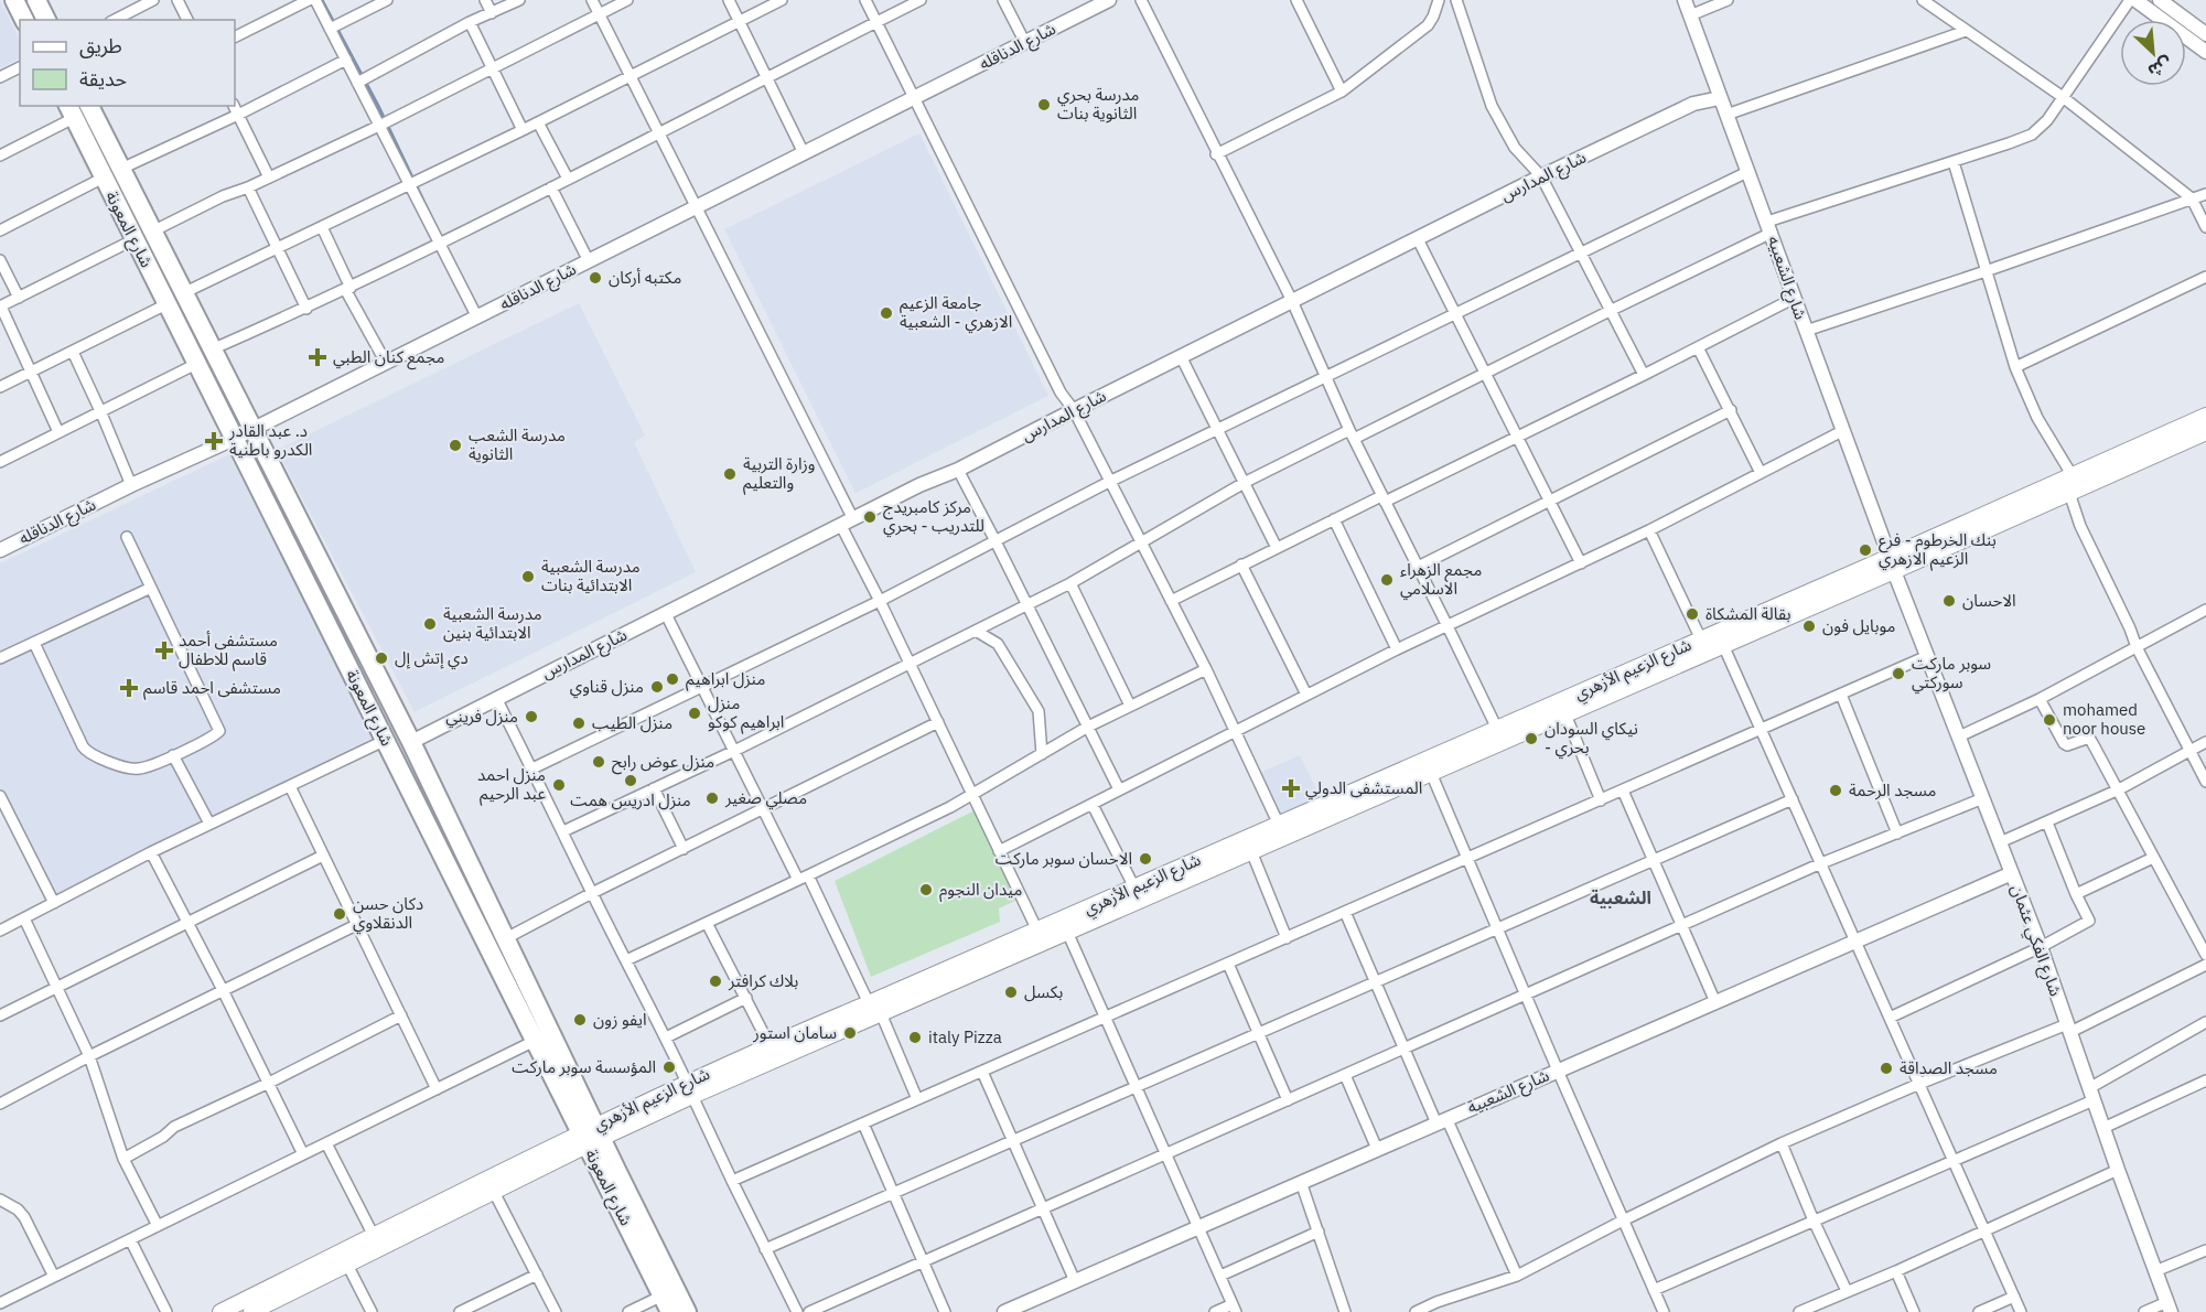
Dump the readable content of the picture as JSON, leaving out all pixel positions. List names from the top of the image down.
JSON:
{
  "streets": {
    "highway": ["شارع المعونة"],
    "main road": ["شارع الزعيم الأزهري"],
    "street": [
      "شارع الدناقله",
      "شارع المدارس",
      "شارع الشعبيه",
      "شارع الفكي عثمان",
      "شارع الشعبية"
    ]
  },
  "crossings": [
    ["شارع الدناقله", "شارع المعونة"],
    ["شارع المدارس", "شارع المعونة"],
    ["شارع المدارس", "شارع الشعبيه"],
    ["شارع المعونة", "شارع الزعيم الأزهري"],
    ["شارع الشعبيه", "شارع الزعيم الأزهري"],
    ["شارع الشعبيه", "شارع الفكي عثمان"],
    ["شارع الزعيم الأزهري", "شارع الفكي عثمان"],
    ["شارع الفكي عثمان", "شارع الشعبية"]
  ],
  "districts": ["الشعبية"],
  "places": {
    "other": [
      "مدرسة بحري الثانوية بنات",
      "مكتبه أركان",
      "جامعة الزعيم الازهري - الشعبية",
      "مدرسة الشعب الثانوية",
      "وزارة التربية والتعليم",
      "مركز كامبريدج للتدريب - بحري",
      "بنك الخرطوم - فرع الزعيم الازهري",
      "مدرسة الشعبية الابتدائية بنات",
      "مجمع الزهراء الاسلامي",
      "الاحسان",
      "بقالة المشكاة",
      "مدرسة الشعبية الابتدائية بنين",
      "موبايل فون",
      "دي إتش إل",
      "سوبر ماركت سوركتي",
      "منزل ابراهيم",
      "منزل قناوي",
      "منزل ابراهيم كوكو",
      "منزل فريني",
      "mohamed noor house",
      "منزل الطيب",
      "نيكاي السودان - بحري",
      "منزل عوض رابح",
      "منزل ادريس همت",
      "منزل احمد عبد الرحيم",
      "مسجد الرحمة",
      "مصلي صغير",
      "الاحسان سوبر ماركت",
      "ميدان النجوم",
      "دكان حسن الدنقلاوي",
      "بلاك كرافتر",
      "بكسل",
      "ايفو زون",
      "سامان استور",
      "italy Pizza",
      "المؤسسة سوبر ماركت",
      "مسجد الصداقة"
    ],
    "health": [
      "مجمع كنان الطبي",
      "د. عبد القادر الكدرو باطنية",
      "مستشفى أحمد قاسم للاطفال",
      "مستشفى احمد قاسم",
      "المستشفى الدولي"
    ]
  },
  "legend": ["طريق", "حديقة"],
  "north": "bottom right"
}
